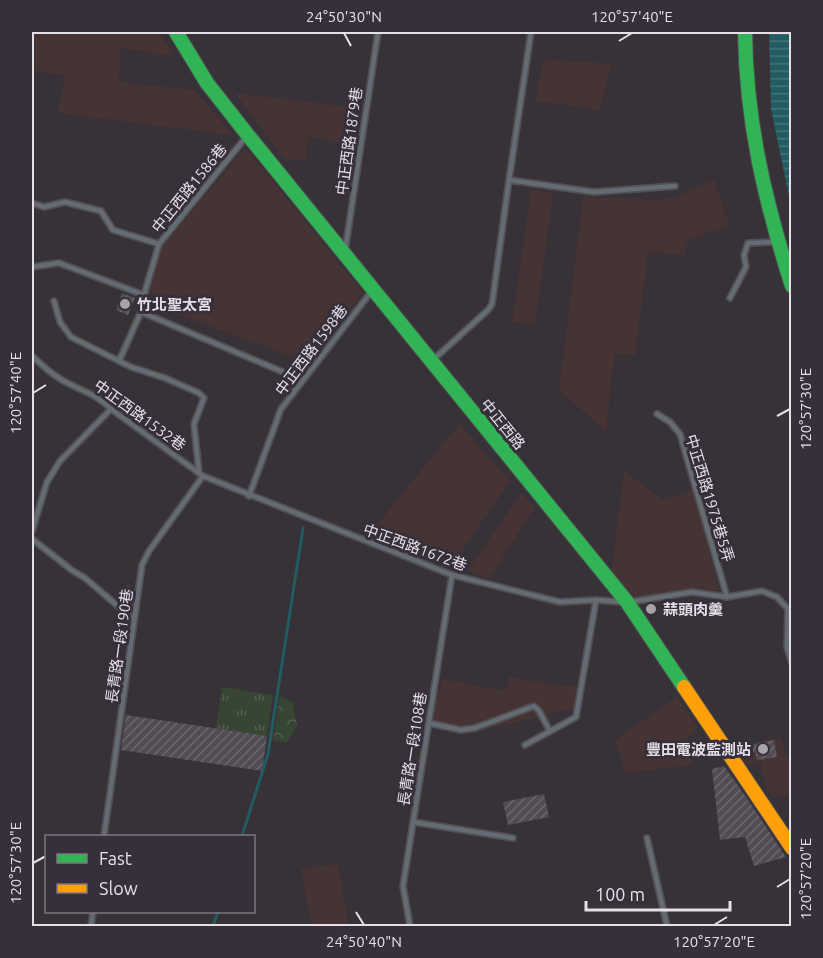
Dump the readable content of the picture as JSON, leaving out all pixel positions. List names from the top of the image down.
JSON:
{
  "streets": {
    "main road": ["中正西路"],
    "lane": [
      "中正西路1879巷",
      "中正西路1586巷",
      "中正西路1598巷",
      "中正西路1532巷",
      "中正西路1975巷5弄",
      "中正西路1672巷",
      "長青路一段190巷",
      "長青路一段108巷"
    ]
  },
  "crossings": [
    ["中正西路1879巷", "中正西路"],
    ["中正西路1586巷", "中正西路"],
    ["中正西路1598巷", "中正西路"],
    ["中正西路1598巷", "中正西路1672巷"],
    ["中正西路1532巷", "中正西路1672巷"],
    ["中正西路1532巷", "長青路一段190巷"],
    ["中正西路", "中正西路1672巷"],
    ["中正西路1975巷5弄", "中正西路1672巷"],
    ["中正西路1672巷", "長青路一段190巷"],
    ["中正西路1672巷", "長青路一段108巷"]
  ],
  "places": ["竹北聖太宮", "蒜頭肉羹", "豐田電波監測站"],
  "legend": ["Fast", "Slow"],
  "scale_bar": "100 m",
  "coordinates": [
    "24°50'30\"N",
    "120°57'40\"E",
    "120°57'30\"E",
    "120°57'20\"E",
    "24°50'40\"N"
  ]
}
